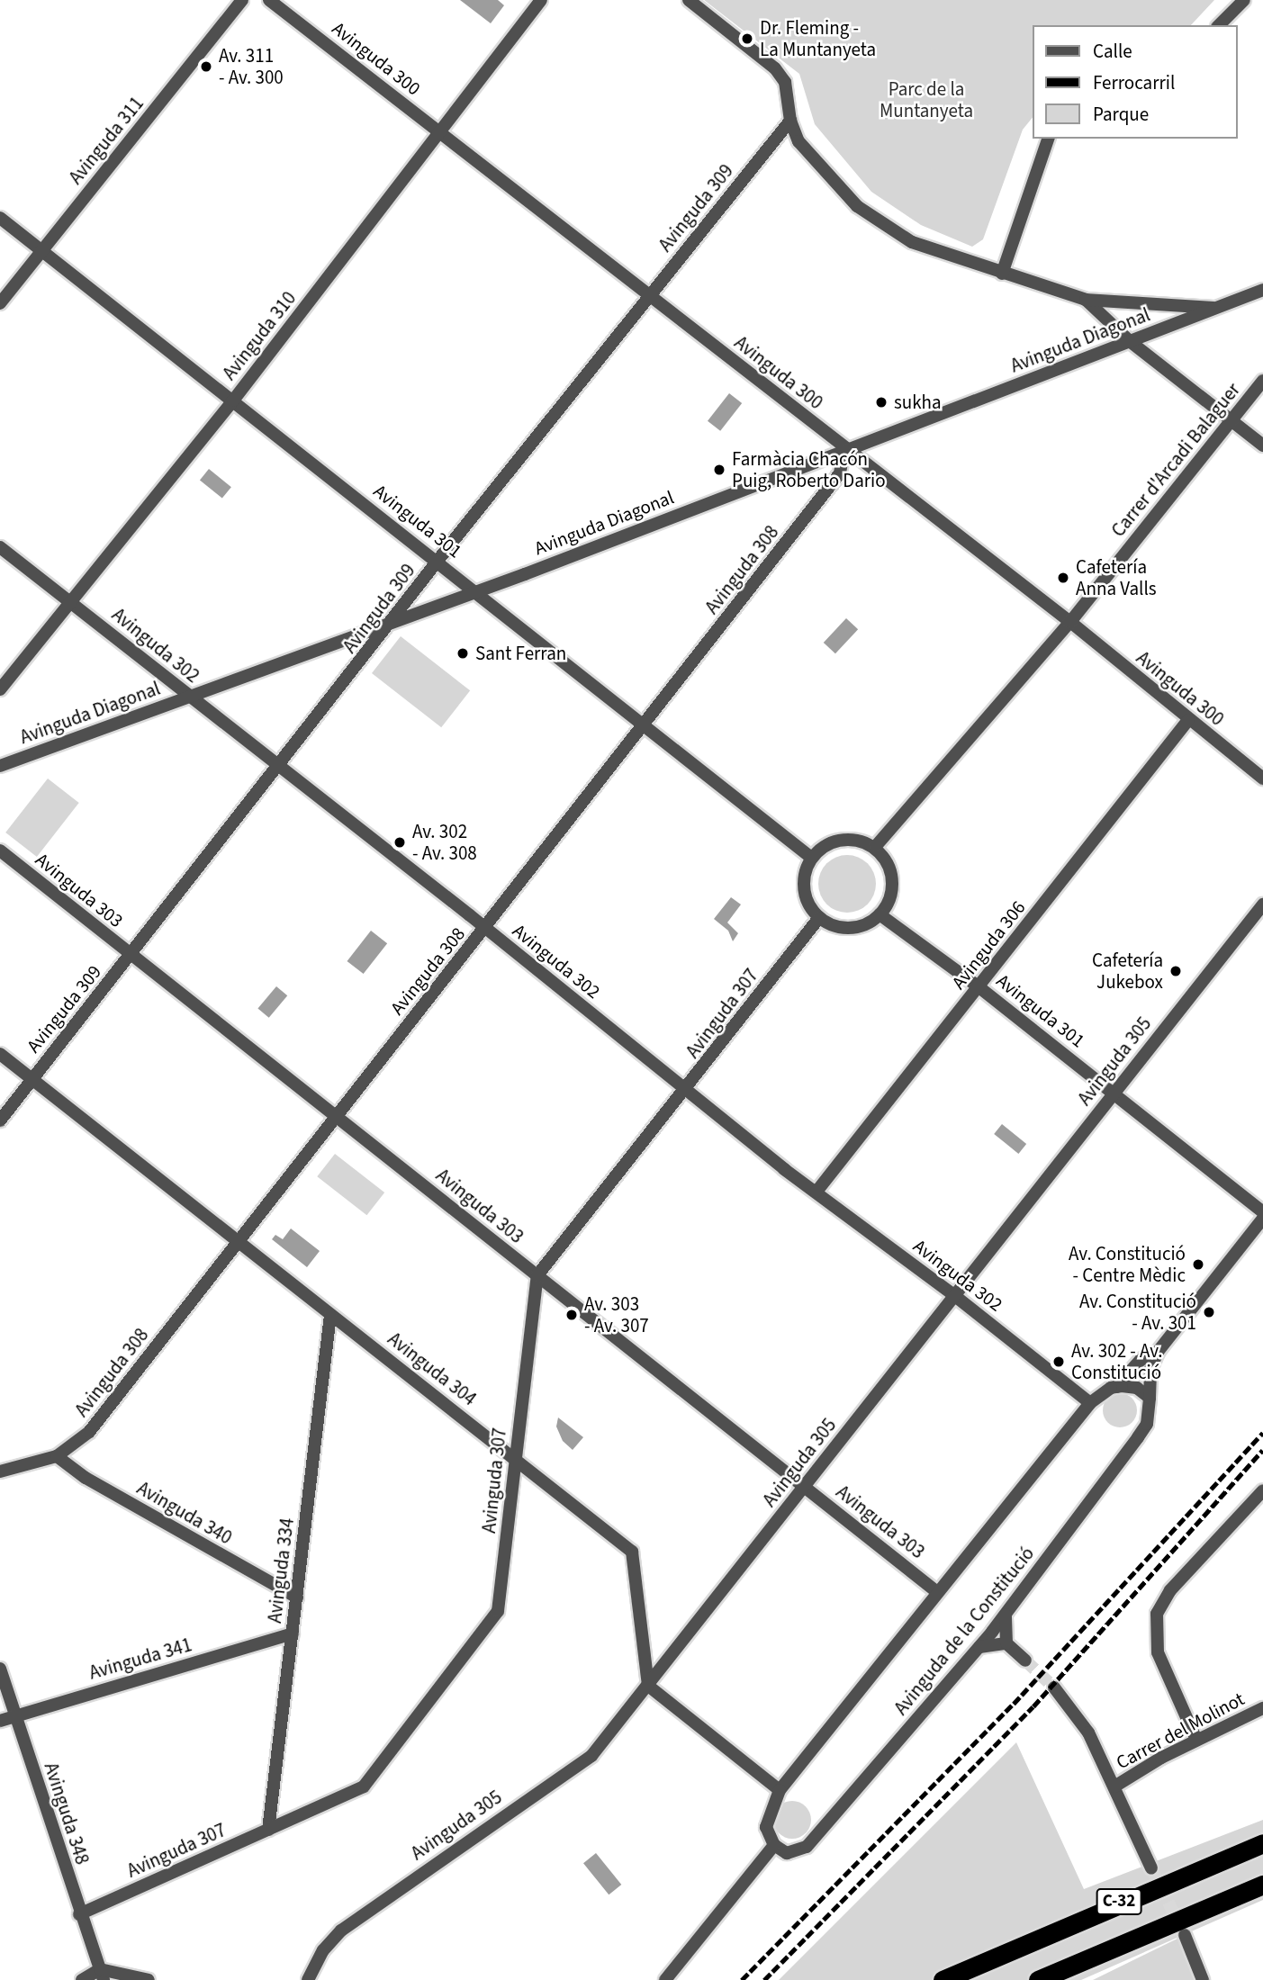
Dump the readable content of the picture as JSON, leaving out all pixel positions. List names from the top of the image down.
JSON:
{
  "streets": {
    "highway": ["C-32"],
    "street": [
      "Avinguda 300",
      "Avinguda 311",
      "Avinguda 309",
      "Avinguda 310",
      "Avinguda Diagonal",
      "Carrer d'Arcadi Balaguer",
      "Avinguda 301",
      "Avinguda 308",
      "Avinguda 302",
      "Avinguda 303",
      "Avinguda 306",
      "Avinguda 307",
      "Avinguda 305",
      "Avinguda 304",
      "Avinguda 340",
      "Avinguda 334",
      "Avinguda de la Constitució",
      "Avinguda 341",
      "Carrer del Molinot",
      "Avinguda 348"
    ]
  },
  "crossings": [
    ["Avinguda 300", "Avinguda 309"],
    ["Avinguda 300", "Avinguda 310"],
    ["Avinguda 300", "Avinguda Diagonal"],
    ["Avinguda 300", "Carrer d'Arcadi Balaguer"],
    ["Avinguda 300", "Avinguda 308"],
    ["Avinguda 300", "Avinguda 306"],
    ["Avinguda 311", "Avinguda 301"],
    ["Avinguda 309", "Avinguda Diagonal"],
    ["Avinguda 309", "Avinguda 301"],
    ["Avinguda 309", "Avinguda 302"],
    ["Avinguda 309", "Avinguda 303"],
    ["Avinguda 309", "Avinguda 304"],
    ["Avinguda 310", "Avinguda 301"],
    ["Avinguda 310", "Avinguda 302"],
    ["Avinguda Diagonal", "Avinguda 301"],
    ["Avinguda Diagonal", "Avinguda 308"],
    ["Avinguda Diagonal", "Avinguda 302"],
    ["Avinguda 301", "Avinguda 308"],
    ["Avinguda 301", "Avinguda 306"],
    ["Avinguda 301", "Avinguda 307"],
    ["Avinguda 301", "Avinguda 305"],
    ["Avinguda 308", "Avinguda 302"],
    ["Avinguda 308", "Avinguda 303"],
    ["Avinguda 308", "Avinguda 304"],
    ["Avinguda 308", "Avinguda 340"],
    ["Avinguda 302", "Avinguda 306"],
    ["Avinguda 302", "Avinguda 307"],
    ["Avinguda 302", "Avinguda 305"],
    ["Avinguda 302", "Avinguda de la Constitució"],
    ["Avinguda 303", "Avinguda 307"],
    ["Avinguda 303", "Avinguda 305"],
    ["Avinguda 303", "Avinguda de la Constitució"],
    ["Avinguda 307", "Avinguda 304"],
    ["Avinguda 307", "Avinguda 334"],
    ["Avinguda 307", "Avinguda 348"],
    ["Avinguda 305", "Avinguda 304"],
    ["Avinguda 304", "Avinguda 334"],
    ["Avinguda 340", "Avinguda 334"],
    ["Avinguda 334", "Avinguda 341"],
    ["Avinguda 341", "Avinguda 348"]
  ],
  "parks": ["Parc de la Muntanyeta"],
  "places": [
    "Dr. Fleming - La Muntanyeta",
    "Av. 311 - Av. 300",
    "sukha",
    "Farmàcia Chacón Puig, Roberto Dario",
    "Cafetería Anna Valls",
    "Sant Ferran",
    "Av. 302 - Av. 308",
    "Cafetería Jukebox",
    "Av. Constitució - Centre Mèdic",
    "Av. Constitució - Av. 301",
    "Av. 303 - Av. 307",
    "Av. 302 - Av. Constitució"
  ],
  "legend": ["Calle", "Ferrocarril", "Parque"]
}
